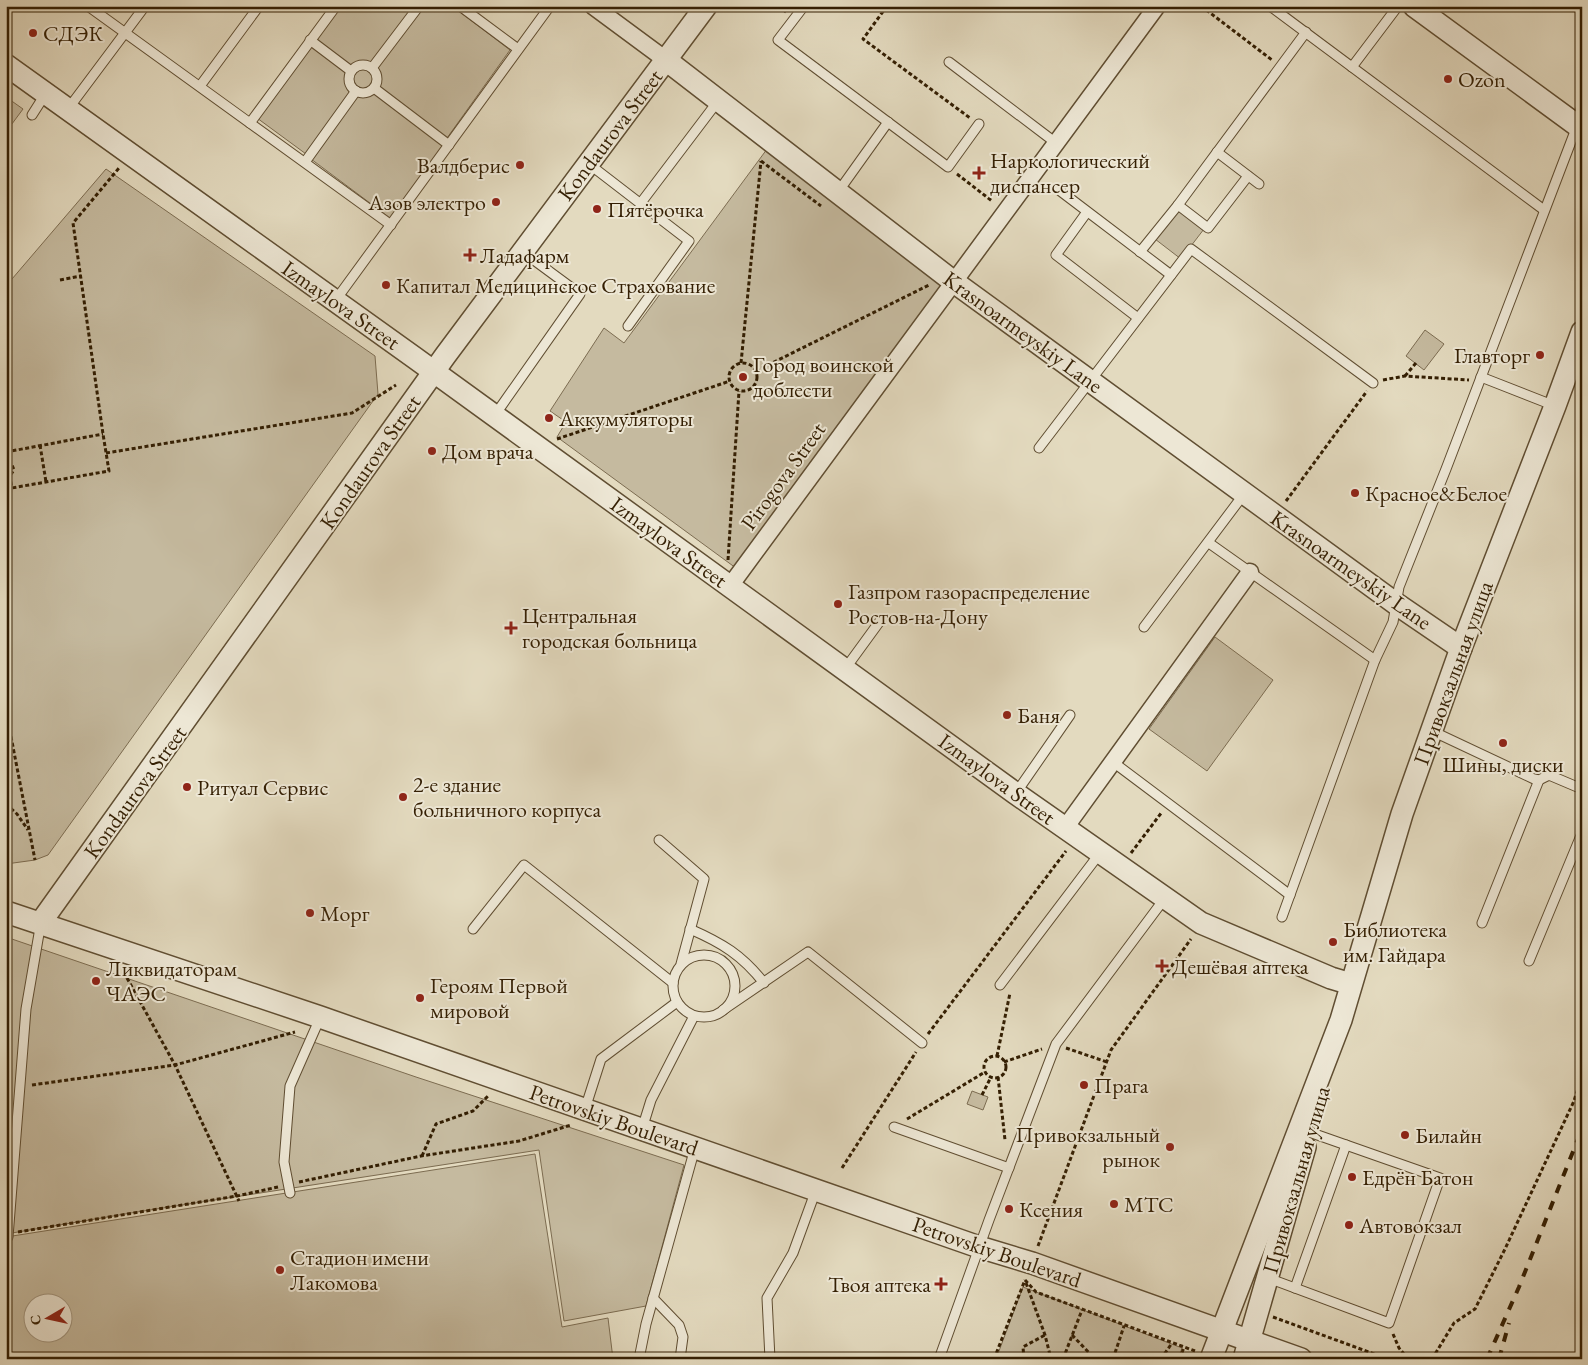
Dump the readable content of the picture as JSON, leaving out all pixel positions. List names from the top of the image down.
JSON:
{
  "streets": {
    "street": [
      "Kondaurova Street",
      "Izmaylova Street",
      "Krasnoarmeyskiy Lane",
      "Pirogova Street",
      "Привокзальная улица",
      "Petrovskiy Boulevard"
    ]
  },
  "crossings": [
    ["Kondaurova Street", "Izmaylova Street"],
    ["Kondaurova Street", "Krasnoarmeyskiy Lane"],
    ["Kondaurova Street", "Petrovskiy Boulevard"],
    ["Izmaylova Street", "Pirogova Street"],
    ["Izmaylova Street", "Привокзальная улица"],
    ["Krasnoarmeyskiy Lane", "Pirogova Street"],
    ["Krasnoarmeyskiy Lane", "Привокзальная улица"],
    ["Привокзальная улица", "Petrovskiy Boulevard"]
  ],
  "places": {
    "other": [
      "СДЭК",
      "Ozon",
      "Валдберис",
      "Азов электро",
      "Пятёрочка",
      "Капитал Медицинское Страхование",
      "Главторг",
      "Город воинской доблести",
      "Аккумуляторы",
      "Дом врача",
      "Красное&Белое",
      "Газпром газораспределение Ростов-на-Дону",
      "Баня",
      "Шины, диски",
      "Ритуал Сервис",
      "2-е здание больничного корпуса",
      "Морг",
      "Библиотека им. Гайдара",
      "Ликвидаторам ЧАЭС",
      "Героям Первой мировой",
      "Прага",
      "Билайн",
      "Привокзальный рынок",
      "Едрён Батон",
      "МТС",
      "Ксения",
      "Автовокзал",
      "Стадион имени Лакомова"
    ],
    "health": [
      "Наркологический диспансер",
      "Ладафарм",
      "Центральная городская больница",
      "Дешёвая аптека",
      "Твоя аптека"
    ]
  },
  "north": "left"
}
